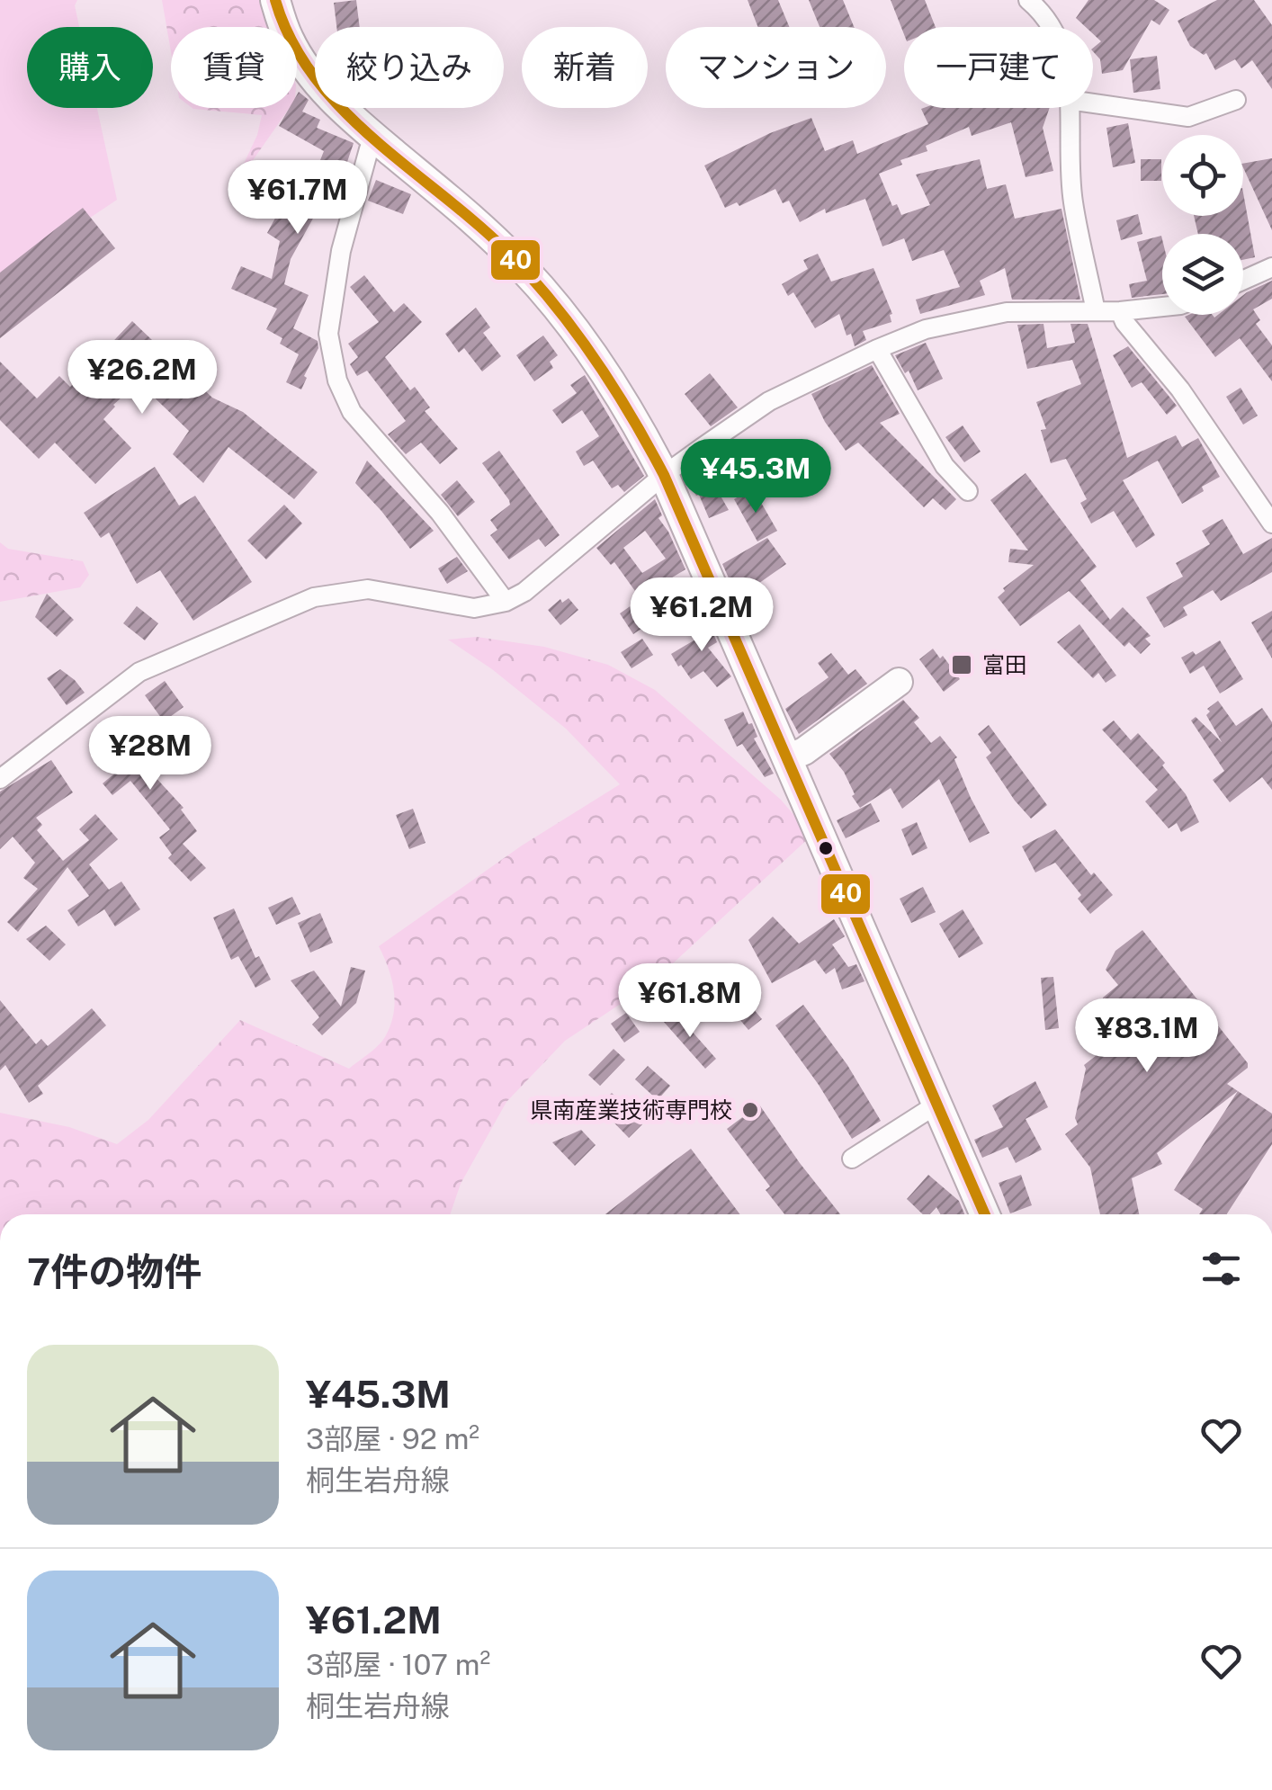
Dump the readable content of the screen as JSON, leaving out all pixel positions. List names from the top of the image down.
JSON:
{
  "places": {
    "transit": ["富田"],
    "other": ["県南産業技術専門校"]
  },
  "lines": ["transit line 40"],
  "page": {
    "chip": [
      "購入",
      "賃貸",
      "絞り込み",
      "新着",
      "マンション",
      "一戸建て"
    ],
    "price": [
      "¥61.7M",
      "¥26.2M",
      "¥45.3M",
      "¥61.2M",
      "¥28M",
      "¥61.8M",
      "¥83.1M"
    ],
    "heading": "7件の物件",
    "list": [
      {
        "name": "¥45.3M",
        "note": "3部屋 · 92 m² · 桐生岩舟線"
      },
      {
        "name": "¥61.2M",
        "note": "3部屋 · 107 m² · 桐生岩舟線"
      }
    ]
  }
}
